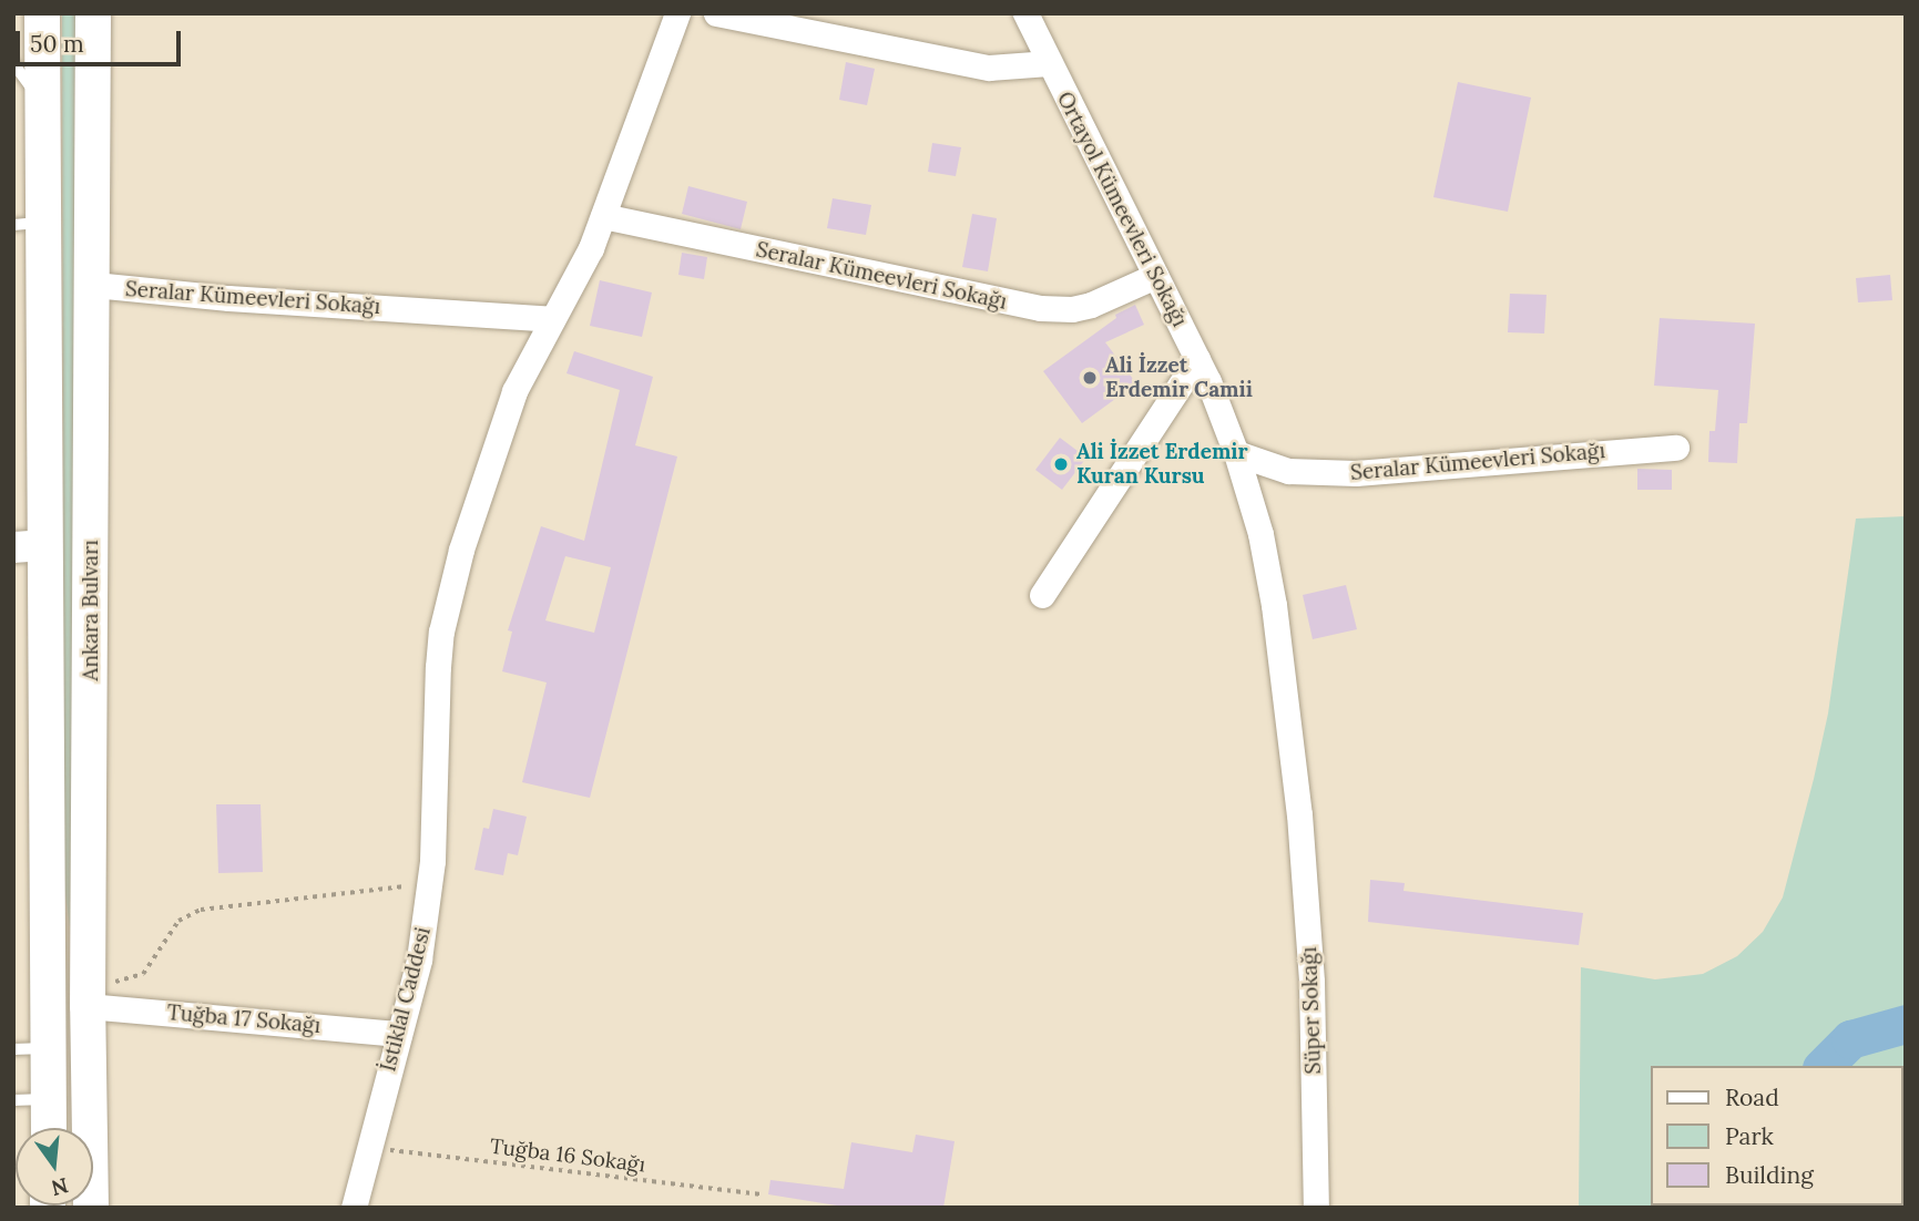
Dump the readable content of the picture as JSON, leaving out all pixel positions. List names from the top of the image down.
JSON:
{
  "streets": {
    "main road": ["Ankara Bulvarı"],
    "street": [
      "Ortayol Kümeevleri Sokağı",
      "Seralar Kümeevleri Sokağı",
      "İstiklal Caddesi",
      "Süper Sokağı",
      "Tuğba 17 Sokağı"
    ],
    "path": ["Tuğba 16 Sokağı"]
  },
  "crossings": [
    ["Ortayol Kümeevleri Sokağı", "Seralar Kümeevleri Sokağı"],
    ["Ortayol Kümeevleri Sokağı", "Süper Sokağı"],
    ["Seralar Kümeevleri Sokağı", "Ankara Bulvarı"],
    ["Seralar Kümeevleri Sokağı", "İstiklal Caddesi"],
    ["Ankara Bulvarı", "Tuğba 17 Sokağı"],
    ["İstiklal Caddesi", "Tuğba 17 Sokağı"],
    ["İstiklal Caddesi", "Tuğba 16 Sokağı"]
  ],
  "places": ["Ali İzzet Erdemir Camii", "Ali İzzet Erdemir Kuran Kursu"],
  "legend": ["Road", "Park", "Building"],
  "scale_bar": "50 m",
  "north": "bottom"
}
